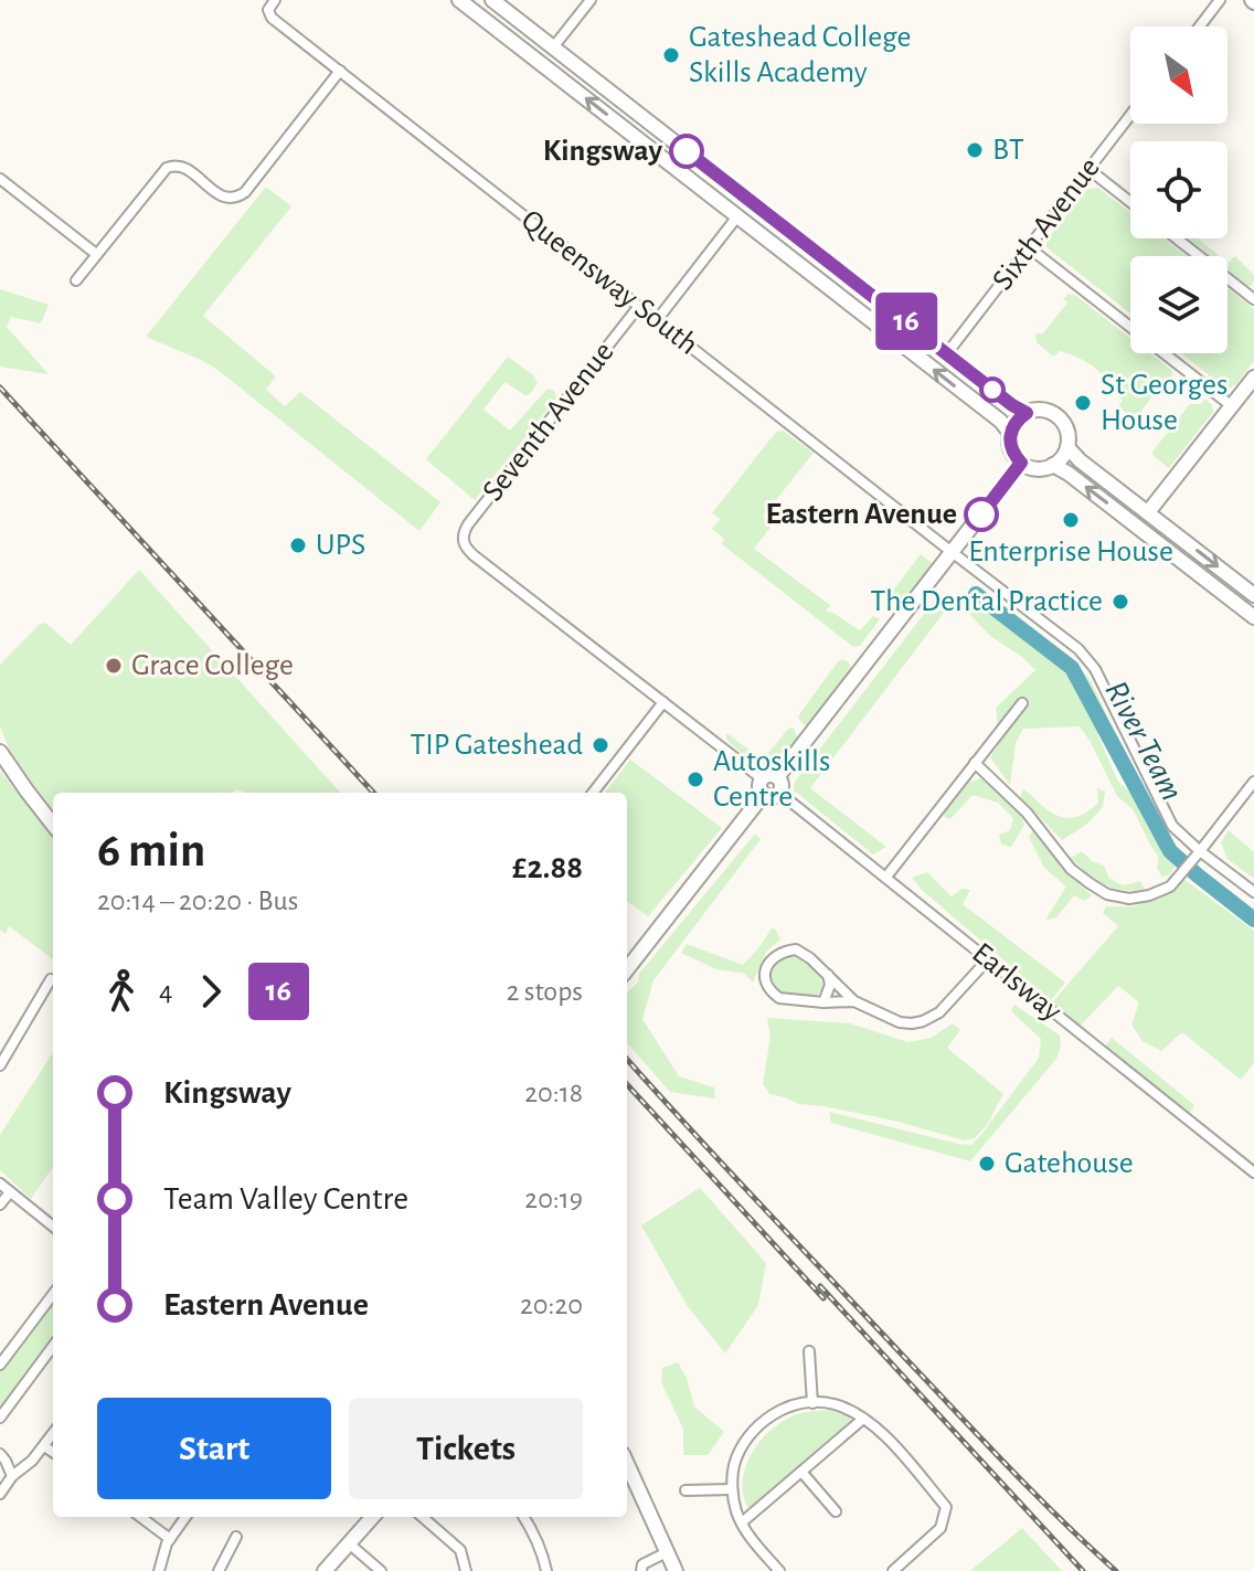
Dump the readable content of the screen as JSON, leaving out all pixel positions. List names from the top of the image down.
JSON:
{
  "streets": {
    "street": [
      "Sixth Avenue",
      "Queensway South",
      "Seventh Avenue",
      "Earlsway"
    ]
  },
  "crossings": [
    ["Queensway South", "Seventh Avenue"]
  ],
  "water": ["River Team"],
  "places": [
    "Gateshead College Skills Academy",
    "BT",
    "Kingsway",
    "St Georges House",
    "Eastern Avenue",
    "Enterprise House",
    "UPS",
    "The Dental Practice",
    "Grace College",
    "TIP Gateshead",
    "Autoskills Centre",
    "Gatehouse"
  ],
  "lines": ["bus line 16"],
  "north": "bottom right",
  "page": {
    "on_map": "16",
    "heading": ["6 min", "20:14 – 20:20 · Bus", "£2.88"],
    "legs": ["4", "16", "2 stops"],
    "list": [
      {
        "name": "Kingsway",
        "value": "20:18"
      },
      {
        "name": "Team Valley Centre",
        "value": "20:19"
      },
      {
        "name": "Eastern Avenue",
        "value": "20:20"
      }
    ],
    "buttons": ["Start", "Tickets"]
  }
}
